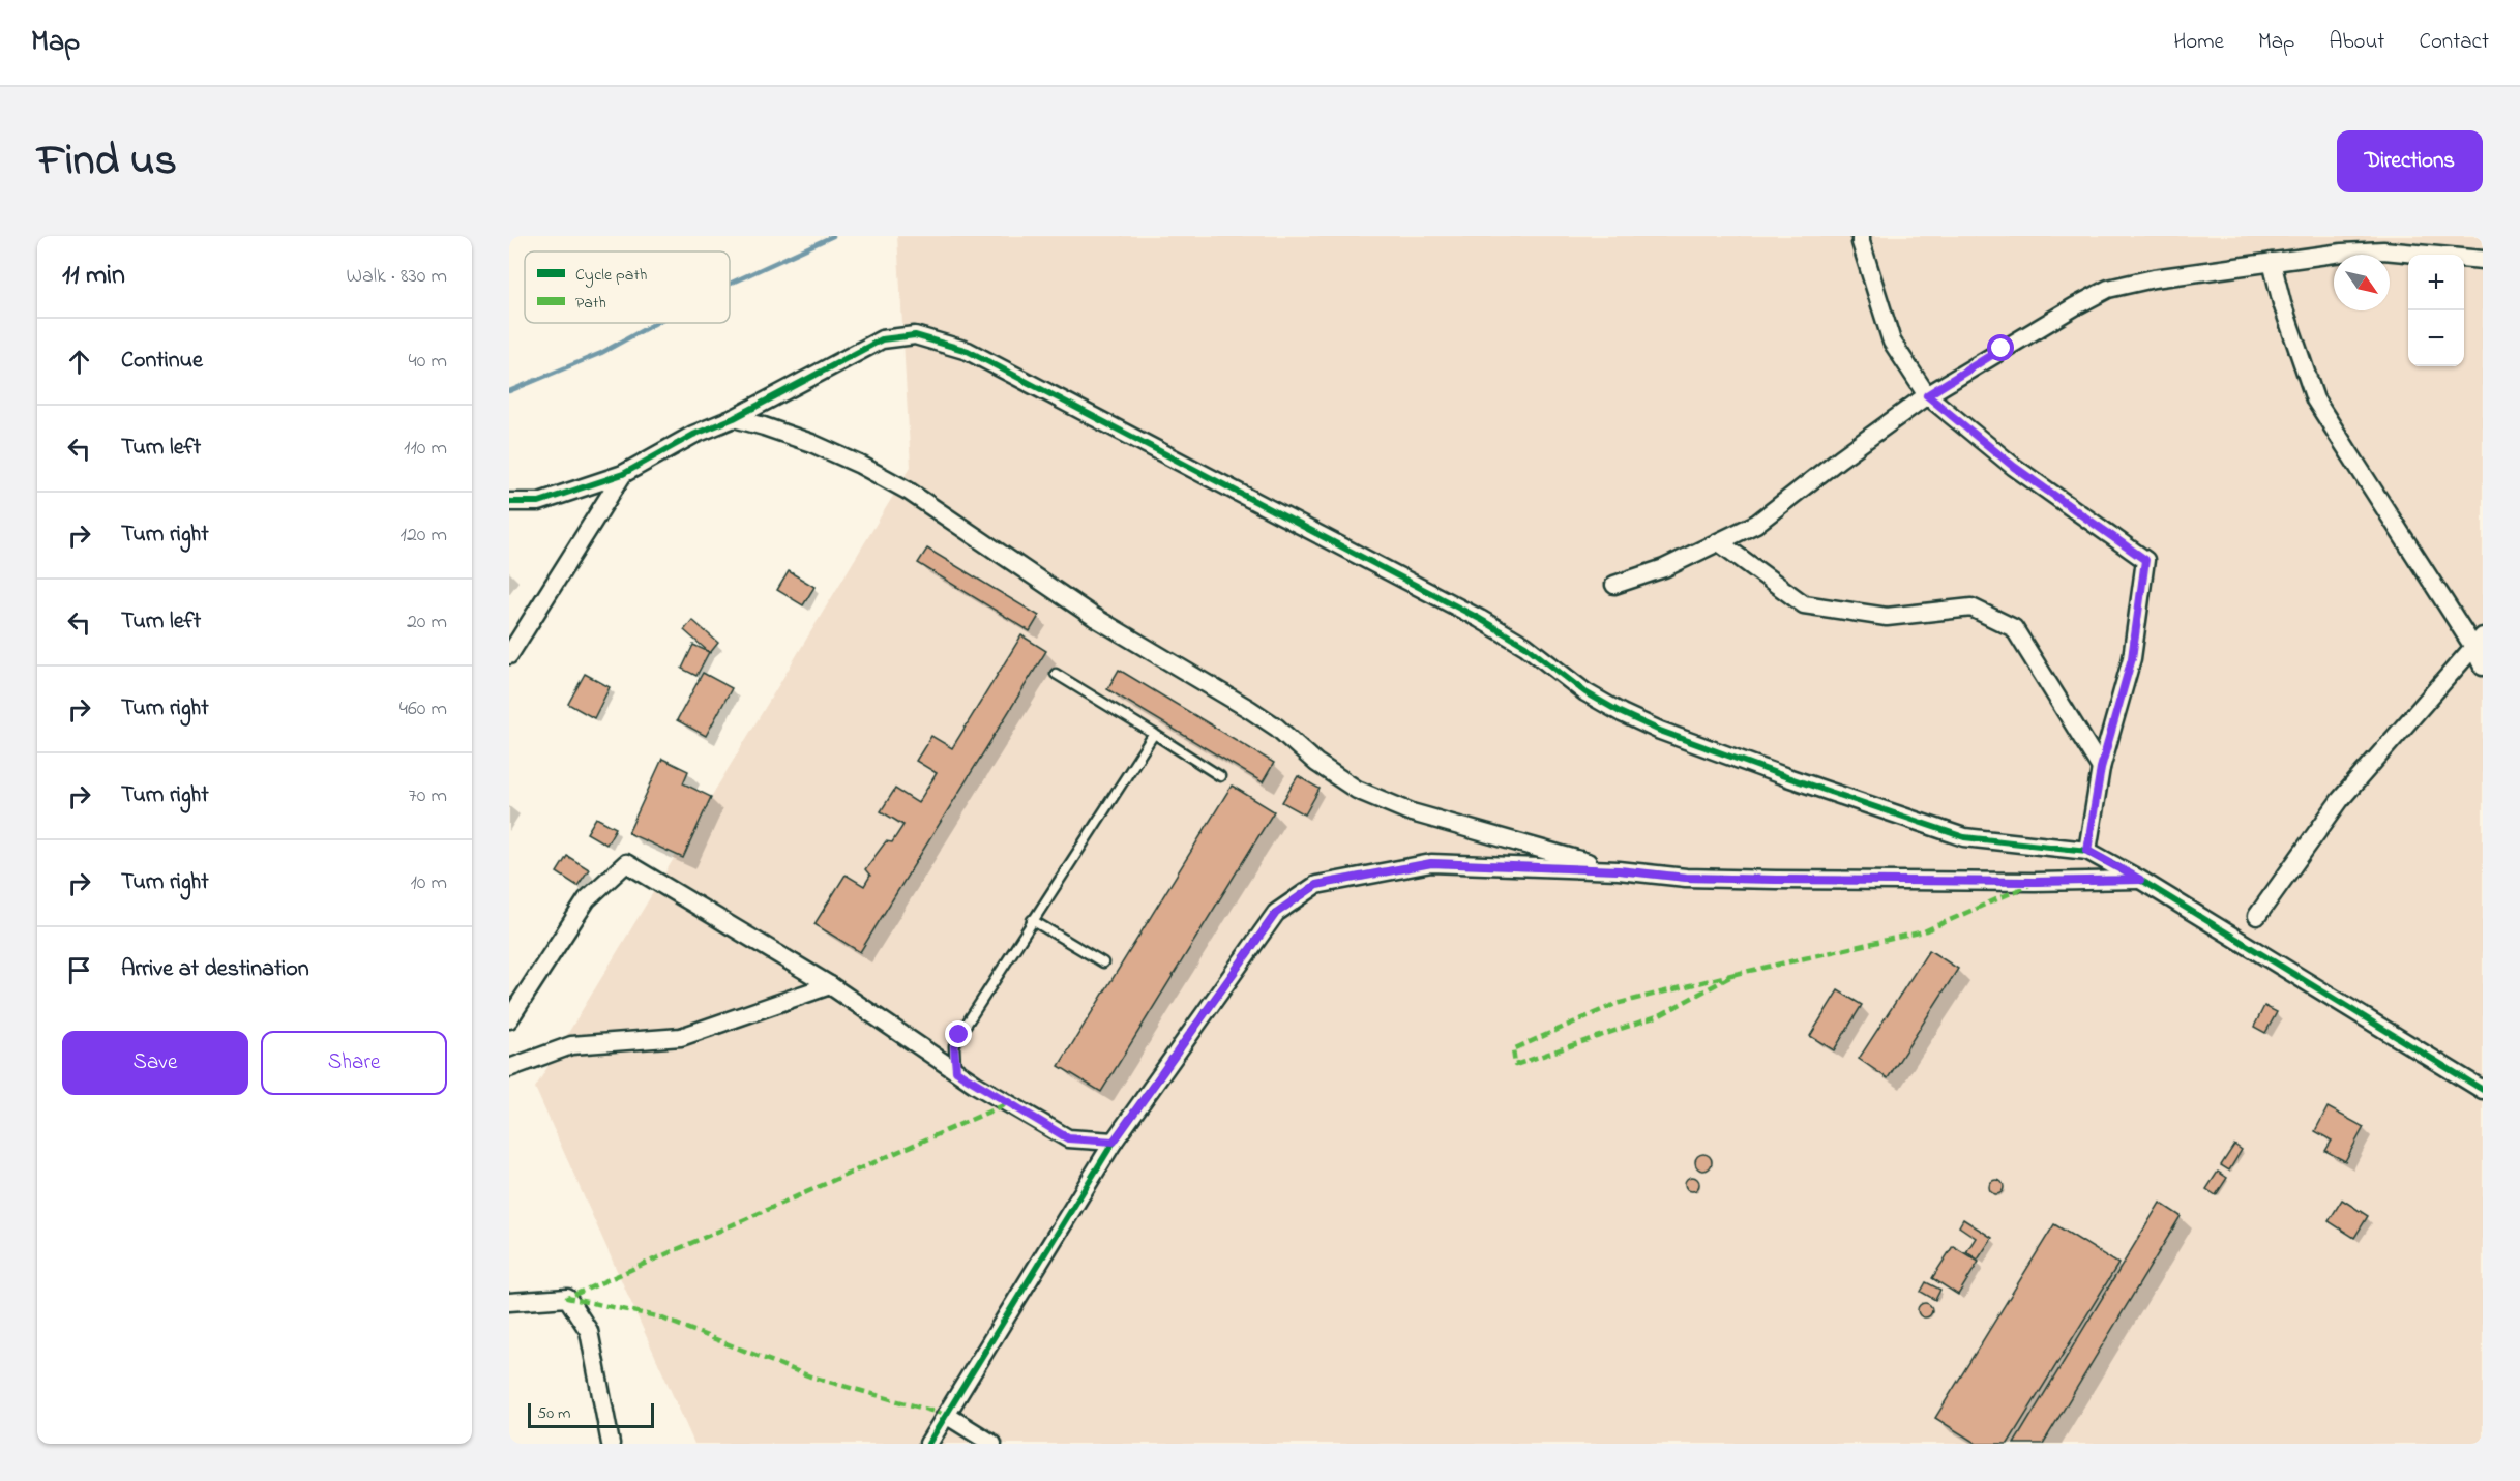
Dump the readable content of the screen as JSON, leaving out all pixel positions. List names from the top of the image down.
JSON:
{
  "legend": ["Cycle path", "Path"],
  "scale_bar": "50 m",
  "north": "bottom right",
  "page": {
    "header": "Map",
    "nav": [
      "Home",
      "Map",
      "About",
      "Contact"
    ],
    "title": "Find us",
    "buttons": [
      "Directions",
      ["Save", "Share"]
    ],
    "heading": ["11 min", "Walk · 830 m"],
    "map_buttons": ["+", "−"],
    "list": [
      ["Continue", "40 m"],
      ["Turn left", "110 m"],
      ["Turn right", "120 m"],
      ["Turn left", "20 m"],
      ["Turn right", "460 m"],
      ["Turn right", "70 m"],
      ["Turn right", "10 m"],
      "Arrive at destination"
    ],
    "scale": "50 m"
  }
}
